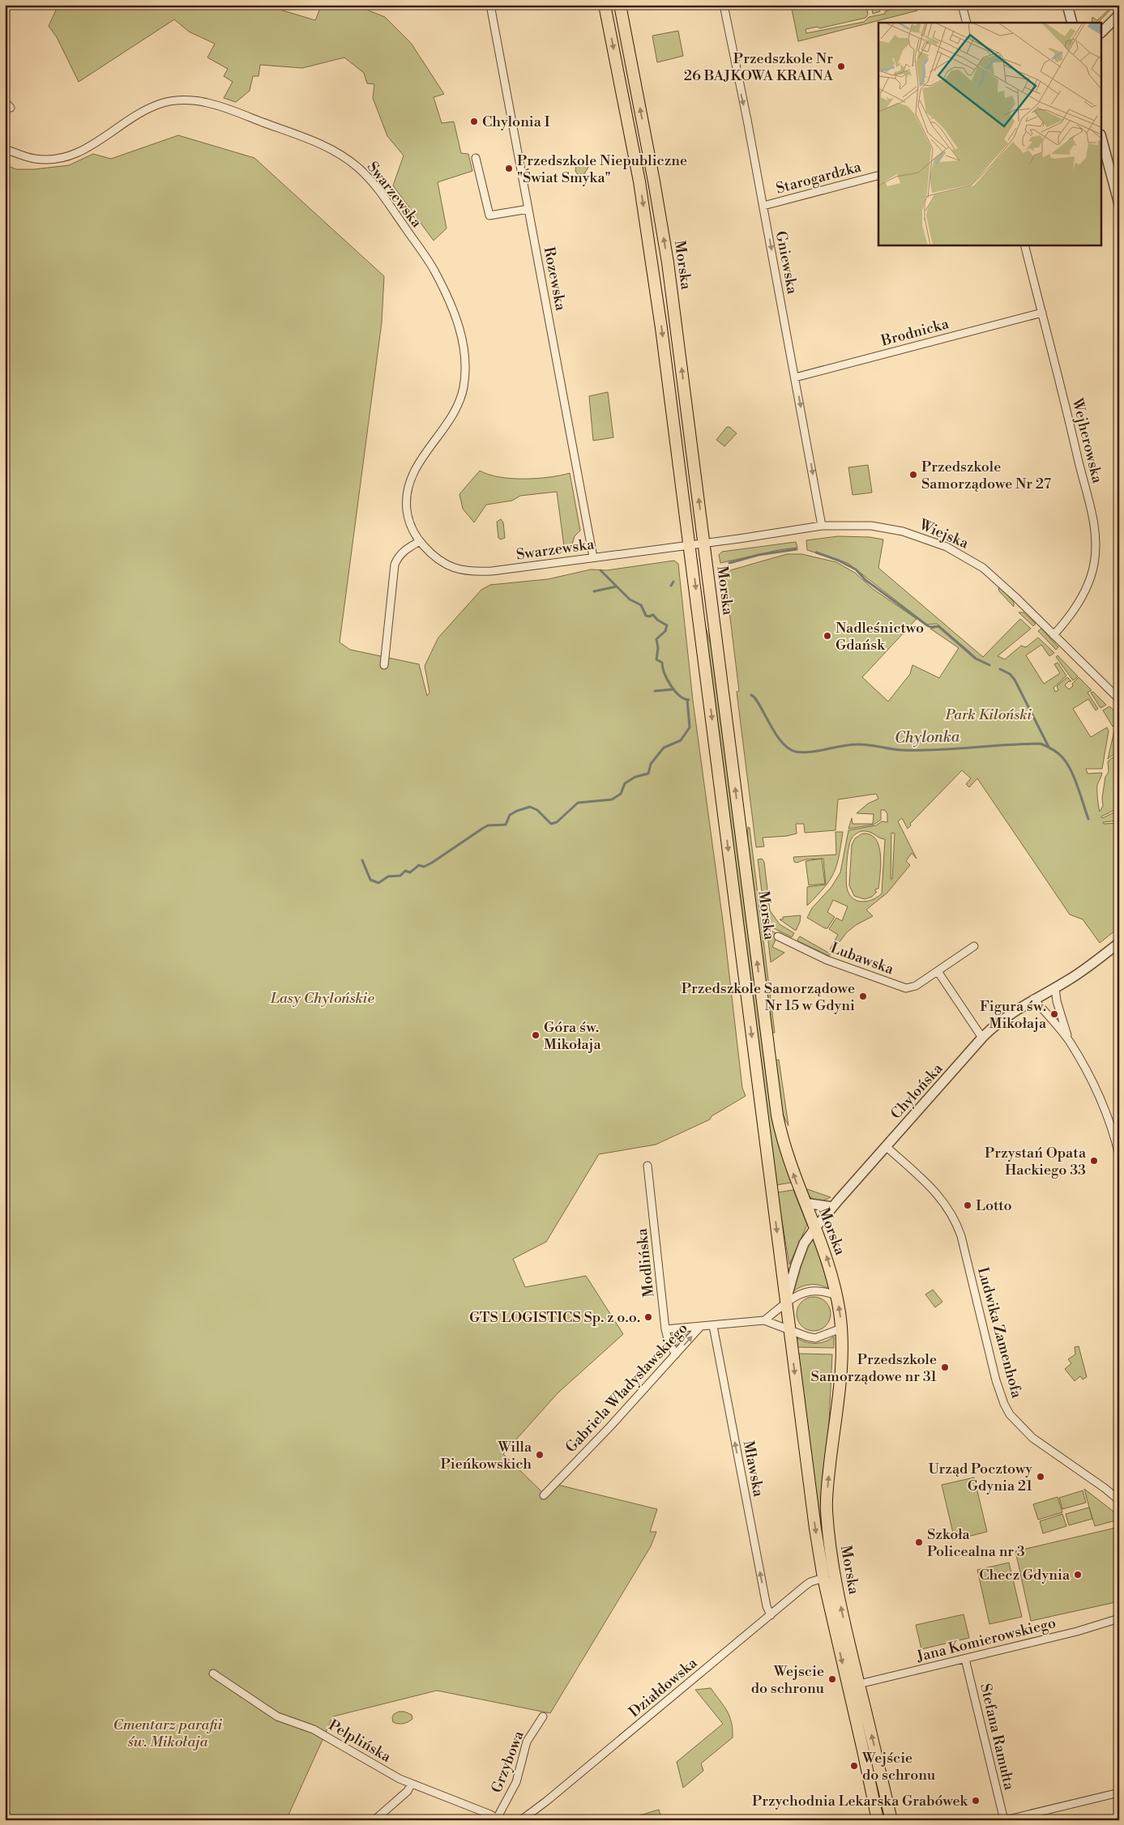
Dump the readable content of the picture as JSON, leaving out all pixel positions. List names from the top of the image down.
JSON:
{
  "streets": {
    "main road": ["Morska"],
    "street": [
      "Starogardzka",
      "Swarzewska",
      "Gniewska",
      "Rozewska",
      "Brodnicka",
      "Wejherowska",
      "Wiejska",
      "Lubawska",
      "Chylońska",
      "Modlińska",
      "Ludwika Zamenhofa",
      "Gabriela Władysławskiego",
      "Mławska",
      "Jana Komierowskiego",
      "Działdowska",
      "Stefana Ramułta",
      "Pelplińska",
      "Grzybowa"
    ]
  },
  "crossings": [
    ["Starogardzka", "Gniewska"],
    ["Swarzewska", "Morska"],
    ["Swarzewska", "Rozewska"],
    ["Swarzewska", "Wiejska"],
    ["Gniewska", "Brodnicka"],
    ["Gniewska", "Wiejska"],
    ["Morska", "Wiejska"],
    ["Morska", "Chylońska"],
    ["Morska", "Gabriela Władysławskiego"],
    ["Morska", "Jana Komierowskiego"],
    ["Morska", "Działdowska"],
    ["Brodnicka", "Wejherowska"],
    ["Wejherowska", "Wiejska"],
    ["Chylońska", "Ludwika Zamenhofa"],
    ["Chylońska", "Gabriela Władysławskiego"],
    ["Modlińska", "Gabriela Władysławskiego"],
    ["Gabriela Władysławskiego", "Mławska"],
    ["Mławska", "Działdowska"],
    ["Jana Komierowskiego", "Stefana Ramułta"],
    ["Pelplińska", "Grzybowa"]
  ],
  "one_way": ["Gniewska", "Mławska"],
  "water": ["Chylonka"],
  "parks": ["Park Kiloński", "Lasy Chylońskie", "Cmentarz parafii św. Mikołaja"],
  "places": [
    "Przedszkole Nr 26 BAJKOWA KRAINA",
    "Chylonia I",
    "Przedszkole Niepubliczne \"Świat Smyka\"",
    "Przedszkole Samorządowe Nr 27",
    "Nadleśnictwo Gdańsk",
    "Przedszkole Samorządowe Nr 15 w Gdyni",
    "Figura św. Mikołaja",
    "Góra św. Mikołaja",
    "Przystań Opata Hackiego 33",
    "Lotto",
    "GTS LOGISTICS Sp. z o.o.",
    "Przedszkole Samorządowe nr 31",
    "Willa Pieńkowskich",
    "Urząd Pocztowy Gdynia 21",
    "Szkoła Policealna nr 3",
    "Checz Gdynia",
    "Wejscie do schronu",
    "Wejście do schronu",
    "Przychodnia Lekarska Grabówek"
  ]
}
